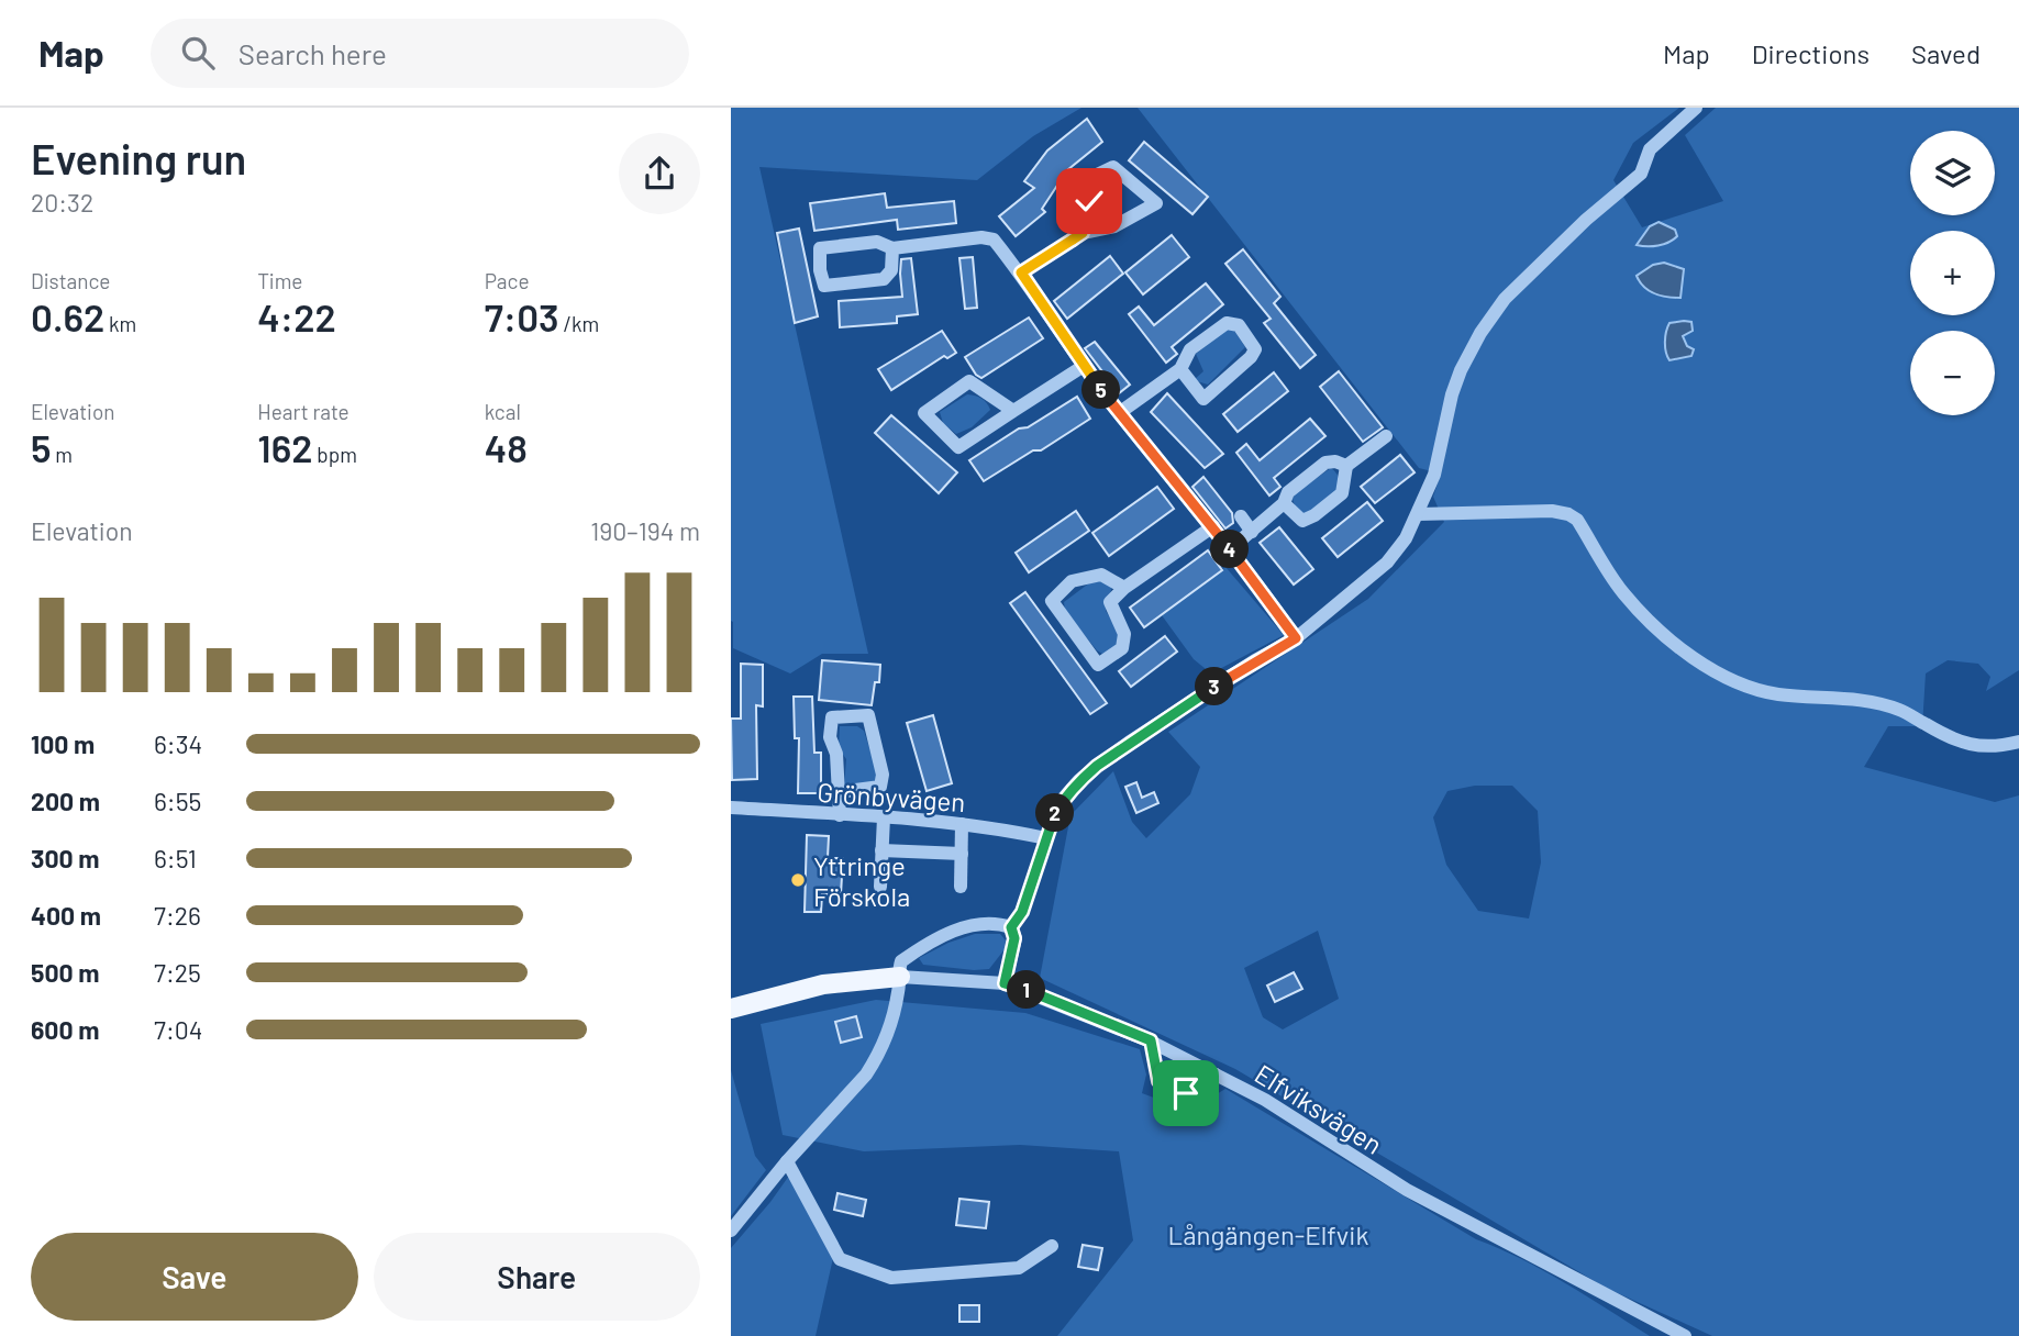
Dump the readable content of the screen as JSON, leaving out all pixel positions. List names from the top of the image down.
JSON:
{
  "streets": {
    "street": ["Grönbyvägen", "Elfviksvägen"]
  },
  "parks": ["Långängen-Elfvik"],
  "places": ["Yttringe Förskola"],
  "page": {
    "header": "Map",
    "search": "Search here",
    "nav": ["Map", "Directions", "Saved"],
    "heading": ["Evening run", "20:32"],
    "map_buttons": ["+", "−"],
    "stats": [
      ["Distance", "0.62 km"],
      ["Time", "4:22"],
      ["Pace", "7:03 /km"],
      ["Elevation", "5 m"],
      ["Heart rate", "162 bpm"],
      ["kcal", "48"]
    ],
    "pins": [
      "5",
      "4",
      "3",
      "2",
      "1"
    ],
    "chart": ["Elevation", "190–194 m"],
    "list": [
      {
        "name": "100 m",
        "note": "6:34"
      },
      {
        "name": "200 m",
        "note": "6:55"
      },
      {
        "name": "300 m",
        "note": "6:51"
      },
      {
        "name": "400 m",
        "note": "7:26"
      },
      {
        "name": "500 m",
        "note": "7:25"
      },
      {
        "name": "600 m",
        "note": "7:04"
      }
    ],
    "buttons": ["Save", "Share"]
  }
}
